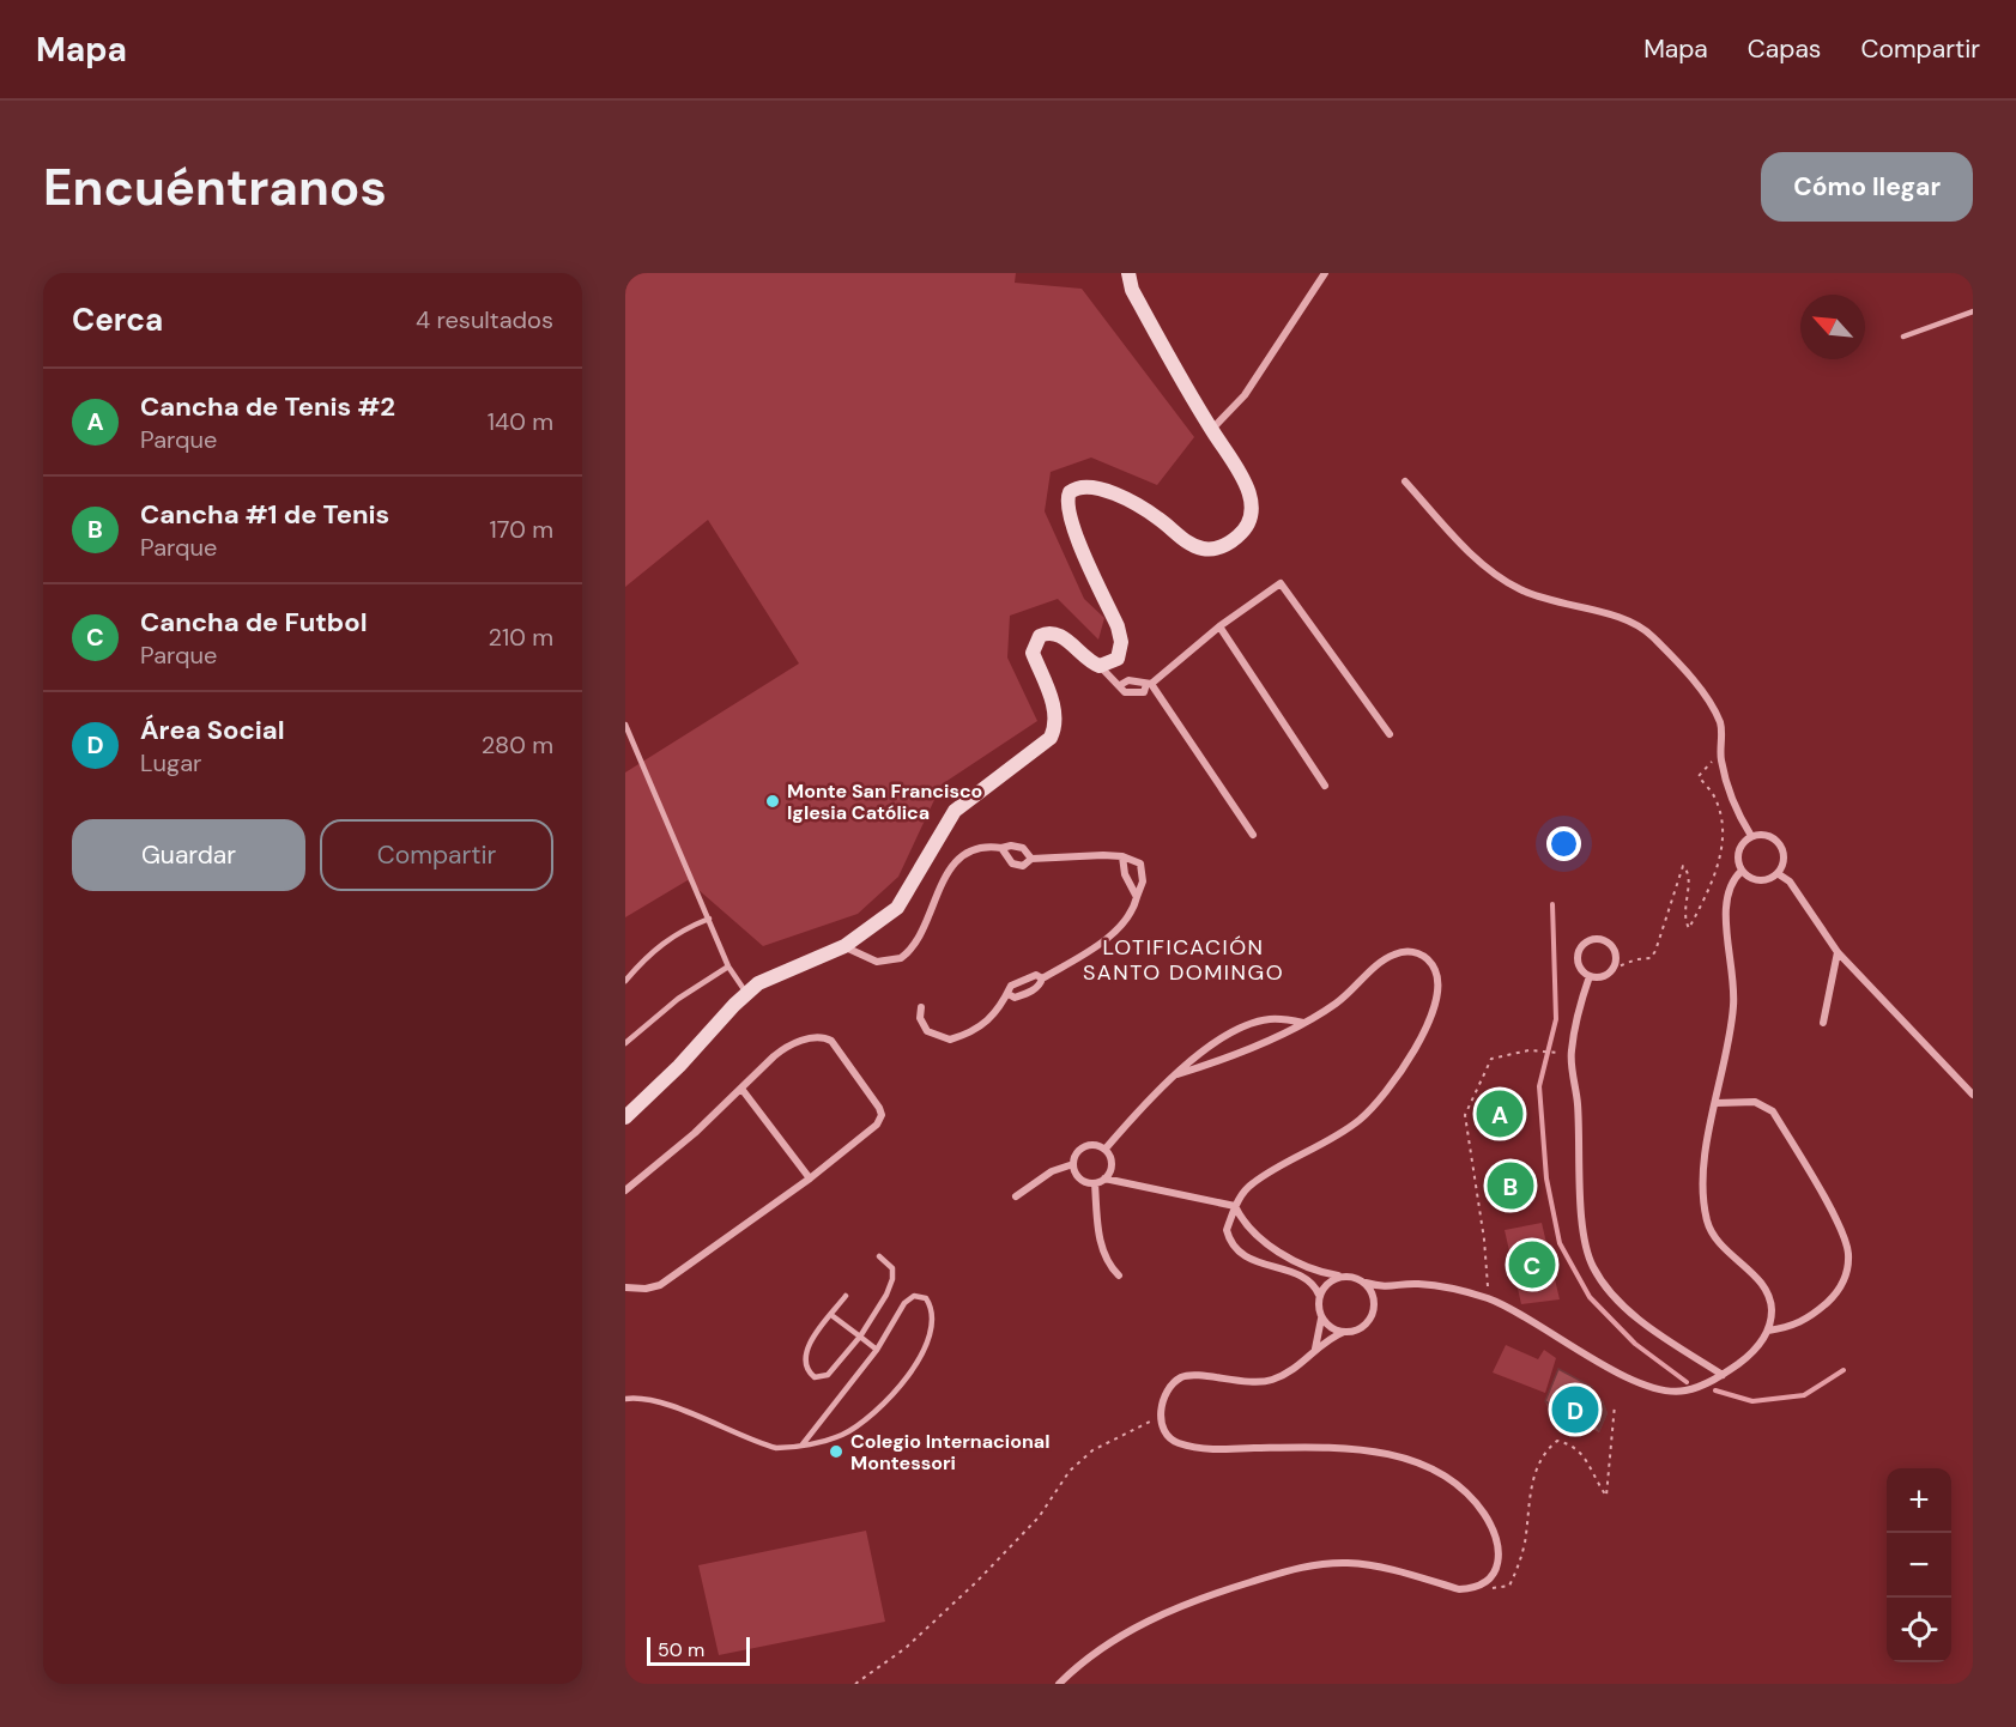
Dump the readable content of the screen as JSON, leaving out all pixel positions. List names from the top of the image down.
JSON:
{
  "districts": ["LOTIFICACIÓN SANTO DOMINGO"],
  "places": ["Monte San Francisco Iglesia Católica", "Colegio Internacional Montessori"],
  "scale_bar": "50 m",
  "north": "top left",
  "page": {
    "header": "Mapa",
    "nav": ["Mapa", "Capas", "Compartir"],
    "buttons": [
      "Cómo llegar",
      ["Guardar", "Compartir"]
    ],
    "title": "Encuéntranos",
    "heading": ["Cerca", "4 resultados"],
    "list": [
      {
        "mark": "A",
        "name": "Cancha de Tenis #2",
        "note": "Parque",
        "value": "140 m"
      },
      {
        "mark": "B",
        "name": "Cancha #1 de Tenis",
        "note": "Parque",
        "value": "170 m"
      },
      {
        "mark": "C",
        "name": "Cancha de Futbol",
        "note": "Parque",
        "value": "210 m"
      },
      {
        "mark": "D",
        "name": "Área Social",
        "note": "Lugar",
        "value": "280 m"
      }
    ],
    "pins": [
      "A",
      "B",
      "C",
      "D"
    ],
    "map_buttons": ["+", "−"],
    "scale": "50 m"
  }
}
